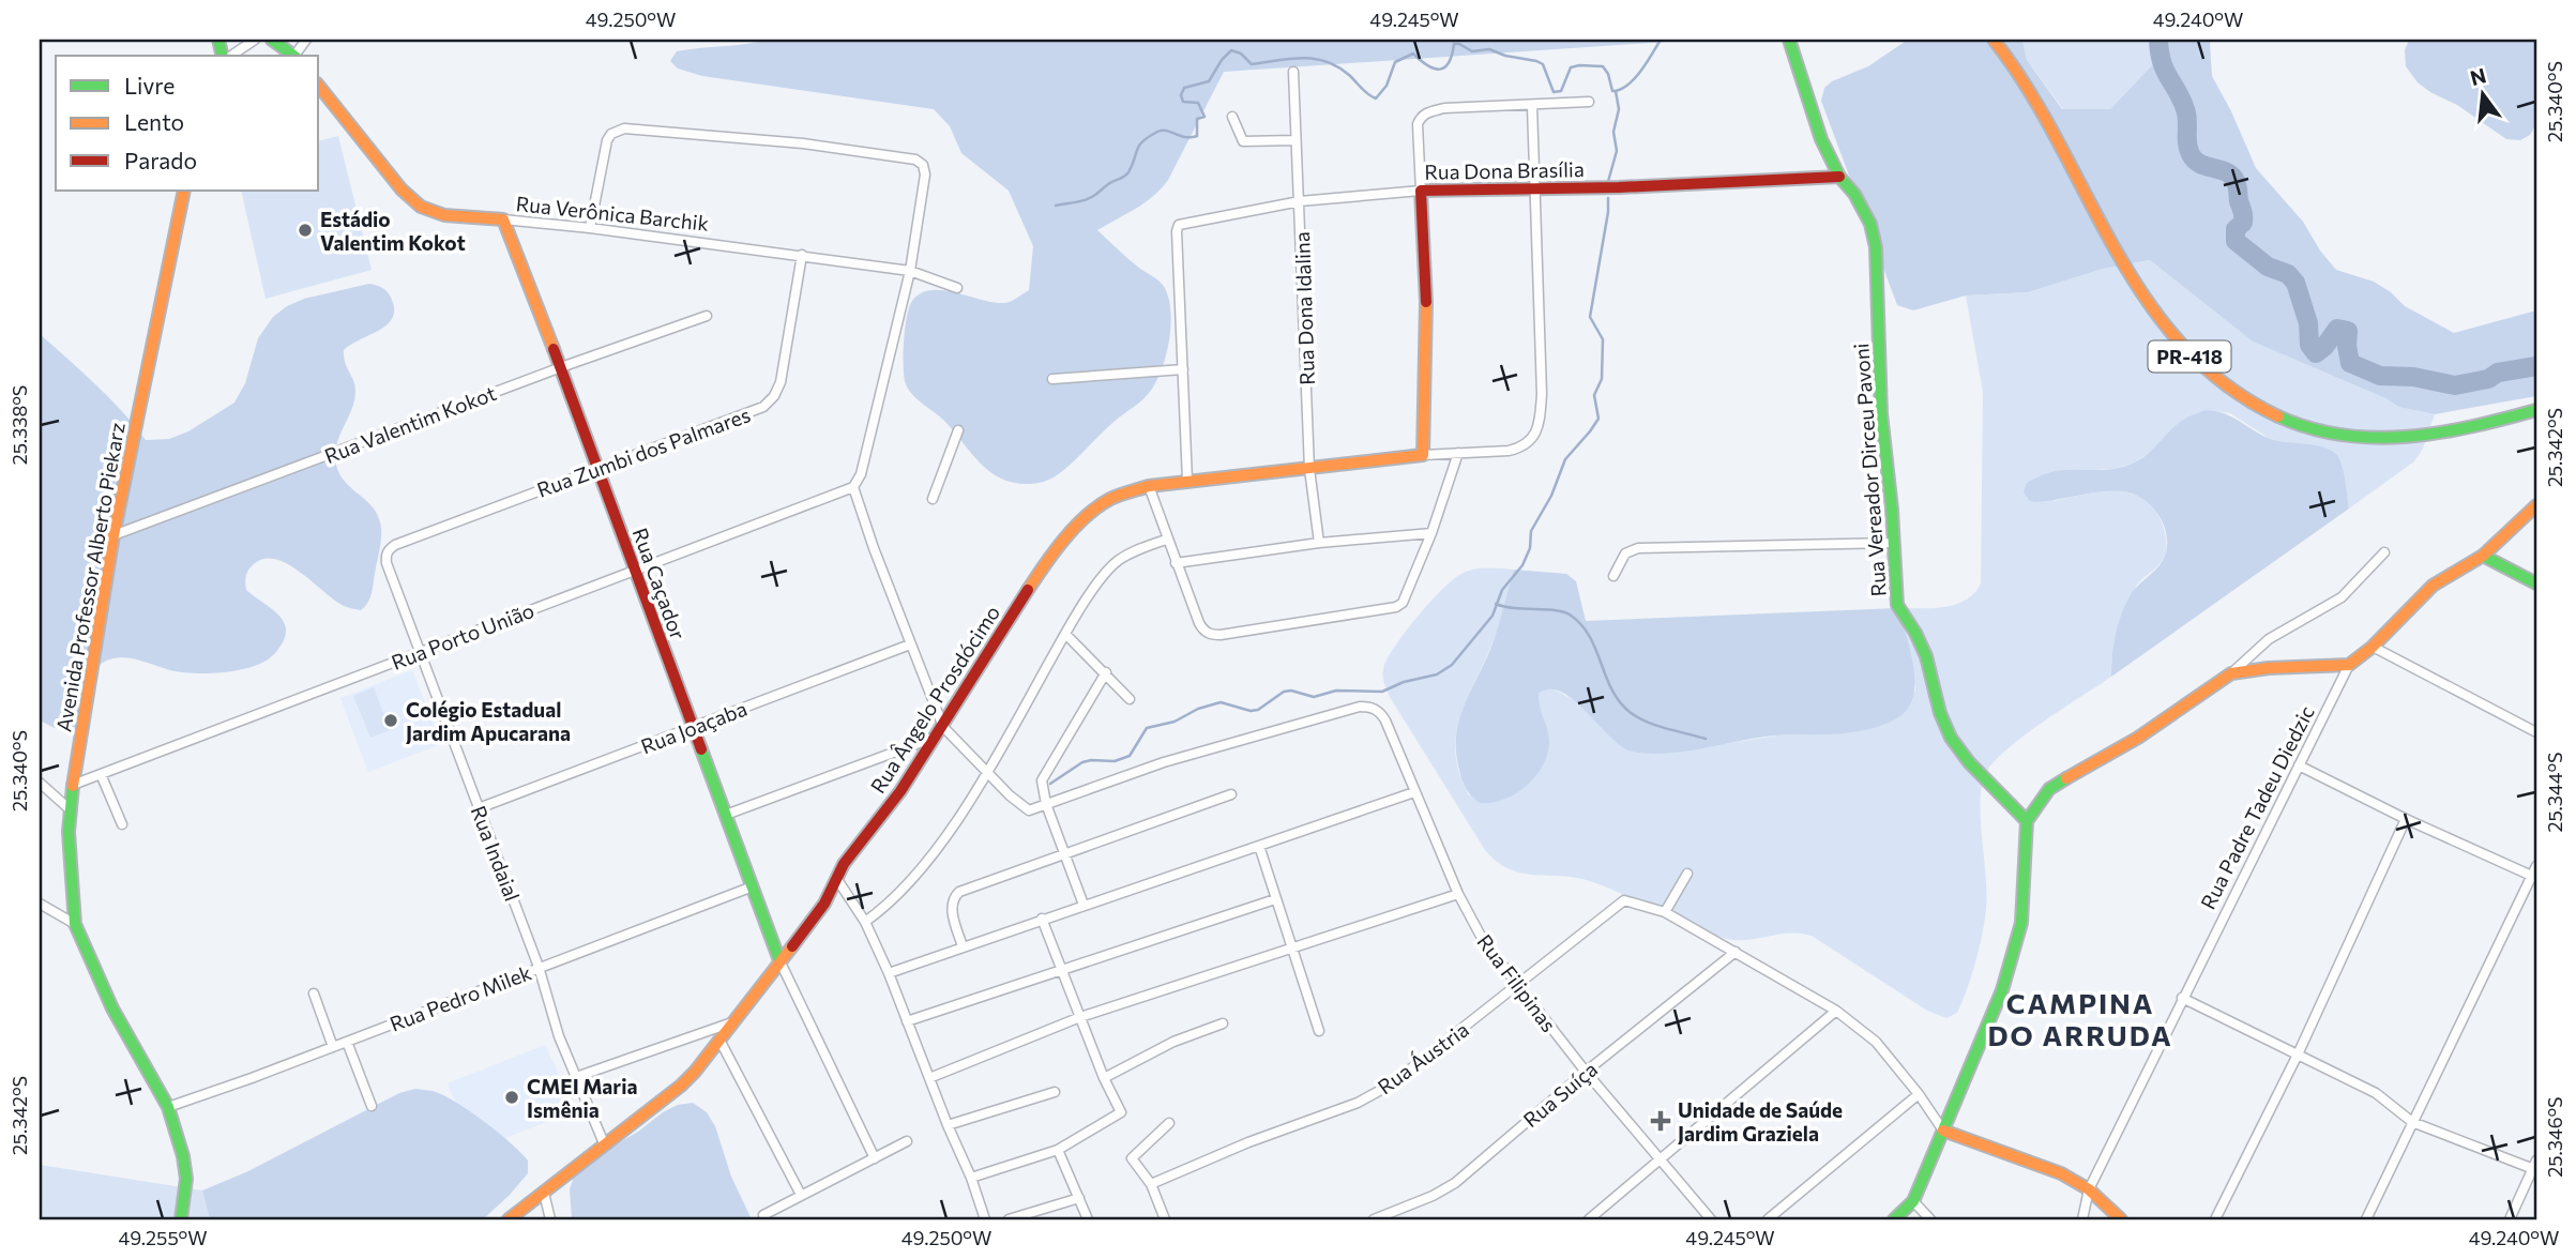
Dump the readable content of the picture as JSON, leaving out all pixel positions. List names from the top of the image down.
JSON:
{
  "streets": {
    "main road": [
      "Rua Dona Brasília",
      "Rua Verônica Barchik",
      "PR-418",
      "Rua Vereador Dirceu Pavoni",
      "Avenida Professor Alberto Piekarz",
      "Rua Caçador",
      "Rua Ângelo Prosdócimo",
      "Rua Padre Tadeu Diedzic"
    ],
    "street": [
      "Rua Dona Idalina",
      "Rua Valentim Kokot",
      "Rua Zumbi dos Palmares",
      "Rua Porto União",
      "Rua Joaçaba",
      "Rua Indaial",
      "Rua Filipinas",
      "Rua Pedro Milek",
      "Rua Áustria",
      "Rua Suíça"
    ]
  },
  "crossings": [
    ["Rua Dona Brasília", "Rua Dona Idalina"],
    ["Rua Dona Brasília", "Rua Vereador Dirceu Pavoni"],
    ["Rua Dona Brasília", "Rua Ângelo Prosdócimo"],
    ["Rua Verônica Barchik", "Rua Zumbi dos Palmares"],
    ["Rua Verônica Barchik", "Rua Caçador"],
    ["Rua Dona Idalina", "Rua Ângelo Prosdócimo"],
    ["Rua Valentim Kokot", "Avenida Professor Alberto Piekarz"],
    ["Rua Valentim Kokot", "Rua Caçador"],
    ["Rua Zumbi dos Palmares", "Rua Caçador"],
    ["Rua Zumbi dos Palmares", "Rua Indaial"],
    ["Avenida Professor Alberto Piekarz", "Rua Porto União"],
    ["Avenida Professor Alberto Piekarz", "Rua Pedro Milek"],
    ["Rua Caçador", "Rua Porto União"],
    ["Rua Caçador", "Rua Ângelo Prosdócimo"],
    ["Rua Caçador", "Rua Joaçaba"],
    ["Rua Caçador", "Rua Pedro Milek"],
    ["Rua Porto União", "Rua Indaial"],
    ["Rua Ângelo Prosdócimo", "Rua Indaial"],
    ["Rua Joaçaba", "Rua Indaial"],
    ["Rua Indaial", "Rua Pedro Milek"],
    ["Rua Filipinas", "Rua Áustria"],
    ["Rua Filipinas", "Rua Suíça"]
  ],
  "districts": ["CAMPINA DO ARRUDA"],
  "places": {
    "other": ["Estádio Valentim Kokot", "Colégio Estadual Jardim Apucarana", "CMEI Maria Ismênia"],
    "health": ["Unidade de Saúde Jardim Graziela"]
  },
  "legend": ["Livre", "Lento", "Parado"],
  "north": "top",
  "coordinates": [
    "49.250°W",
    "49.245°W",
    "49.240°W",
    "25.340°S",
    "25.338°S",
    "25.342°S",
    "25.344°S",
    "25.346°S",
    "49.255°W"
  ]
}
